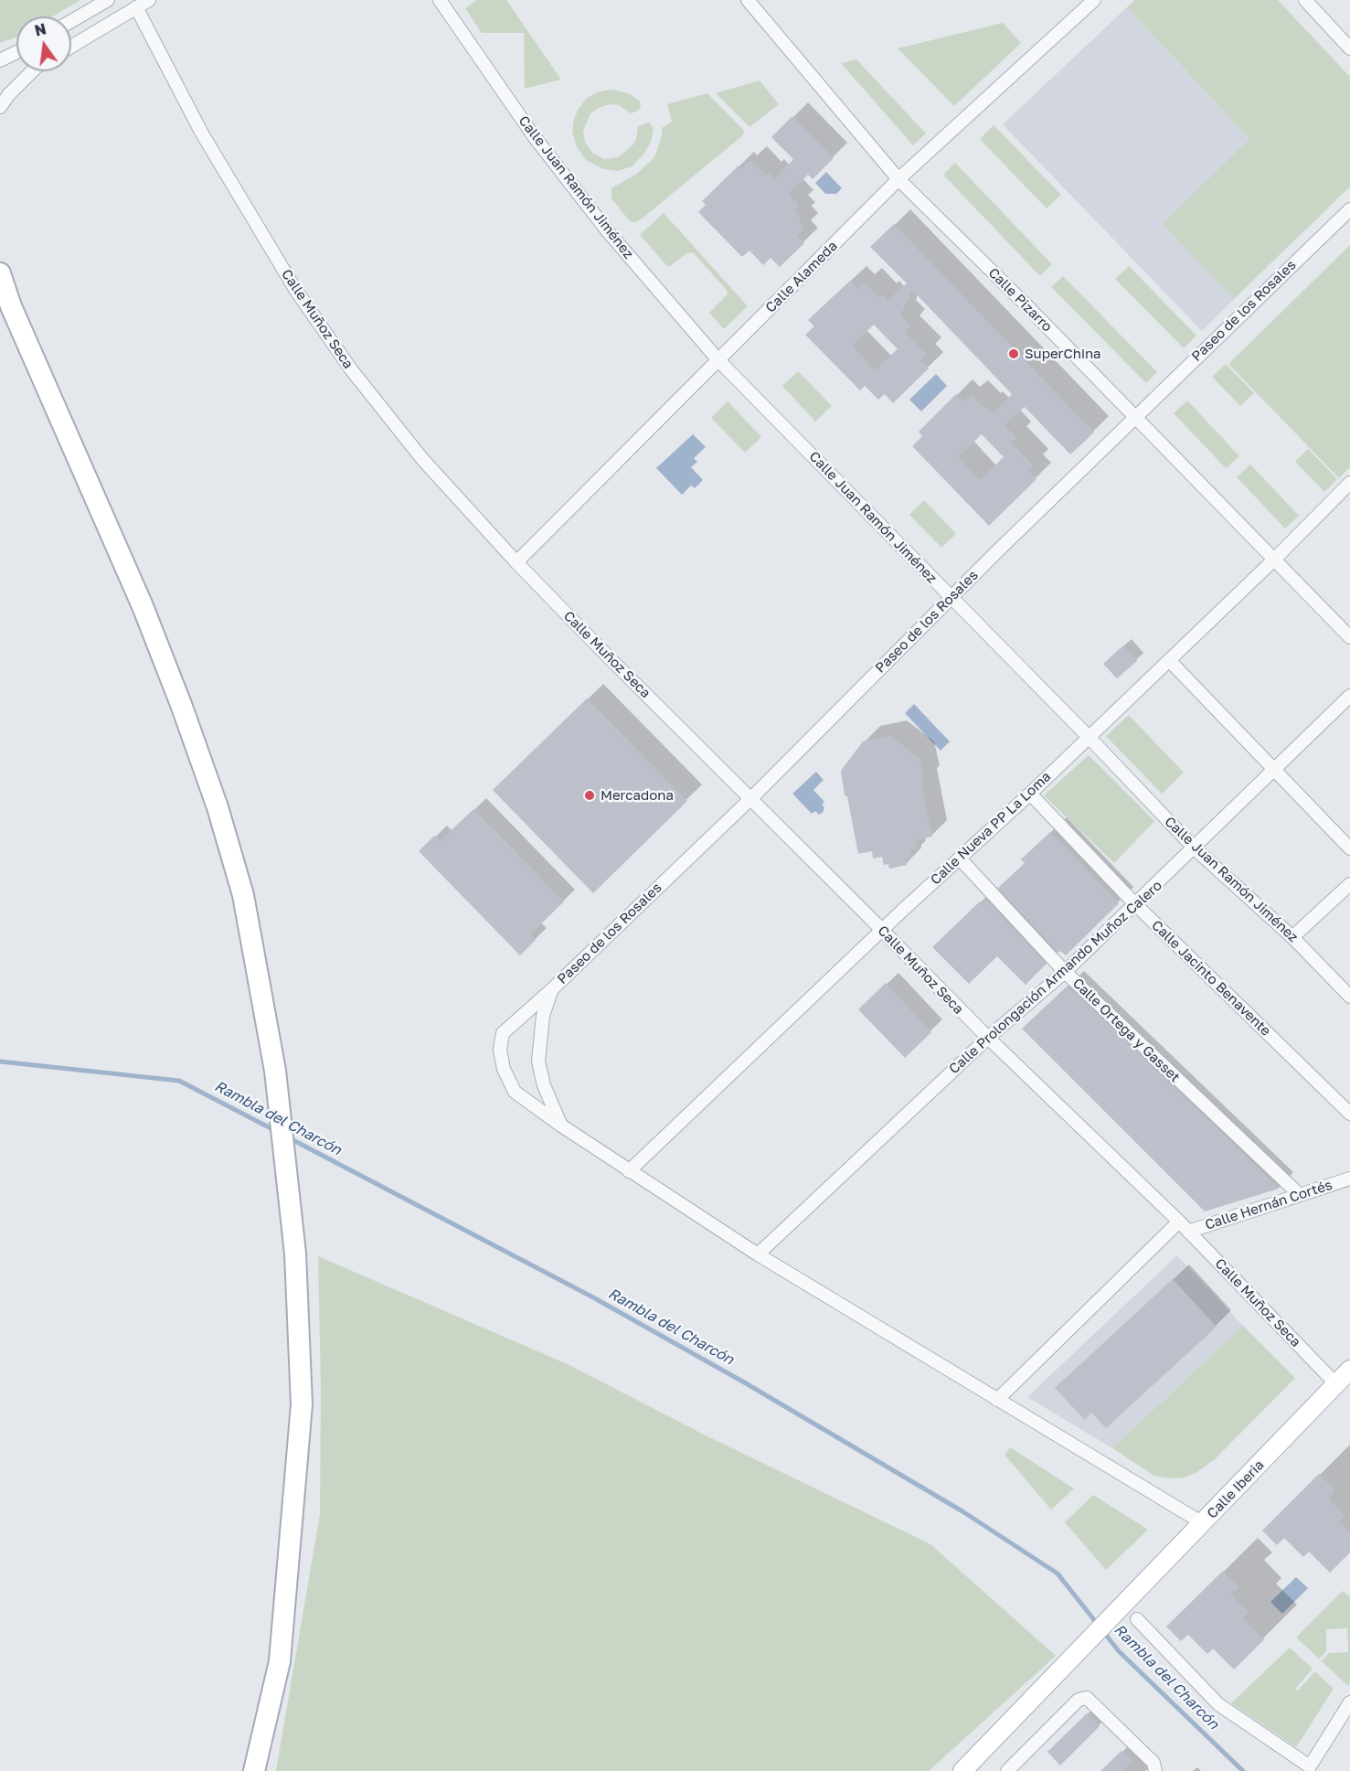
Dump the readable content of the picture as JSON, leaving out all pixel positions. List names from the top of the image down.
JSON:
{
  "streets": {
    "main road": ["Calle Iberia"],
    "street": [
      "Calle Juan Ramón Jiménez",
      "Calle Alameda",
      "Calle Pizarro",
      "Paseo de los Rosales",
      "Calle Muñoz Seca",
      "Calle Nueva PP La Loma",
      "Calle Prolongación Armando Muñoz Calero",
      "Calle Jacinto Benavente",
      "Calle Ortega y Gasset",
      "Calle Hernán Cortés"
    ]
  },
  "crossings": [
    ["Calle Juan Ramón Jiménez", "Calle Alameda"],
    ["Calle Juan Ramón Jiménez", "Paseo de los Rosales"],
    ["Calle Juan Ramón Jiménez", "Calle Nueva PP La Loma"],
    ["Calle Juan Ramón Jiménez", "Calle Prolongación Armando Muñoz Calero"],
    ["Calle Alameda", "Calle Pizarro"],
    ["Calle Alameda", "Calle Muñoz Seca"],
    ["Calle Pizarro", "Paseo de los Rosales"],
    ["Calle Pizarro", "Calle Nueva PP La Loma"],
    ["Paseo de los Rosales", "Calle Muñoz Seca"],
    ["Calle Muñoz Seca", "Calle Nueva PP La Loma"],
    ["Calle Muñoz Seca", "Calle Prolongación Armando Muñoz Calero"],
    ["Calle Muñoz Seca", "Calle Hernán Cortés"],
    ["Calle Muñoz Seca", "Calle Iberia"],
    ["Calle Nueva PP La Loma", "Calle Jacinto Benavente"],
    ["Calle Nueva PP La Loma", "Calle Ortega y Gasset"],
    ["Calle Prolongación Armando Muñoz Calero", "Calle Jacinto Benavente"],
    ["Calle Prolongación Armando Muñoz Calero", "Calle Ortega y Gasset"],
    ["Calle Ortega y Gasset", "Calle Hernán Cortés"]
  ],
  "water": ["Rambla del Charcón"],
  "places": ["SuperChina", "Mercadona"],
  "north": "top"
}
